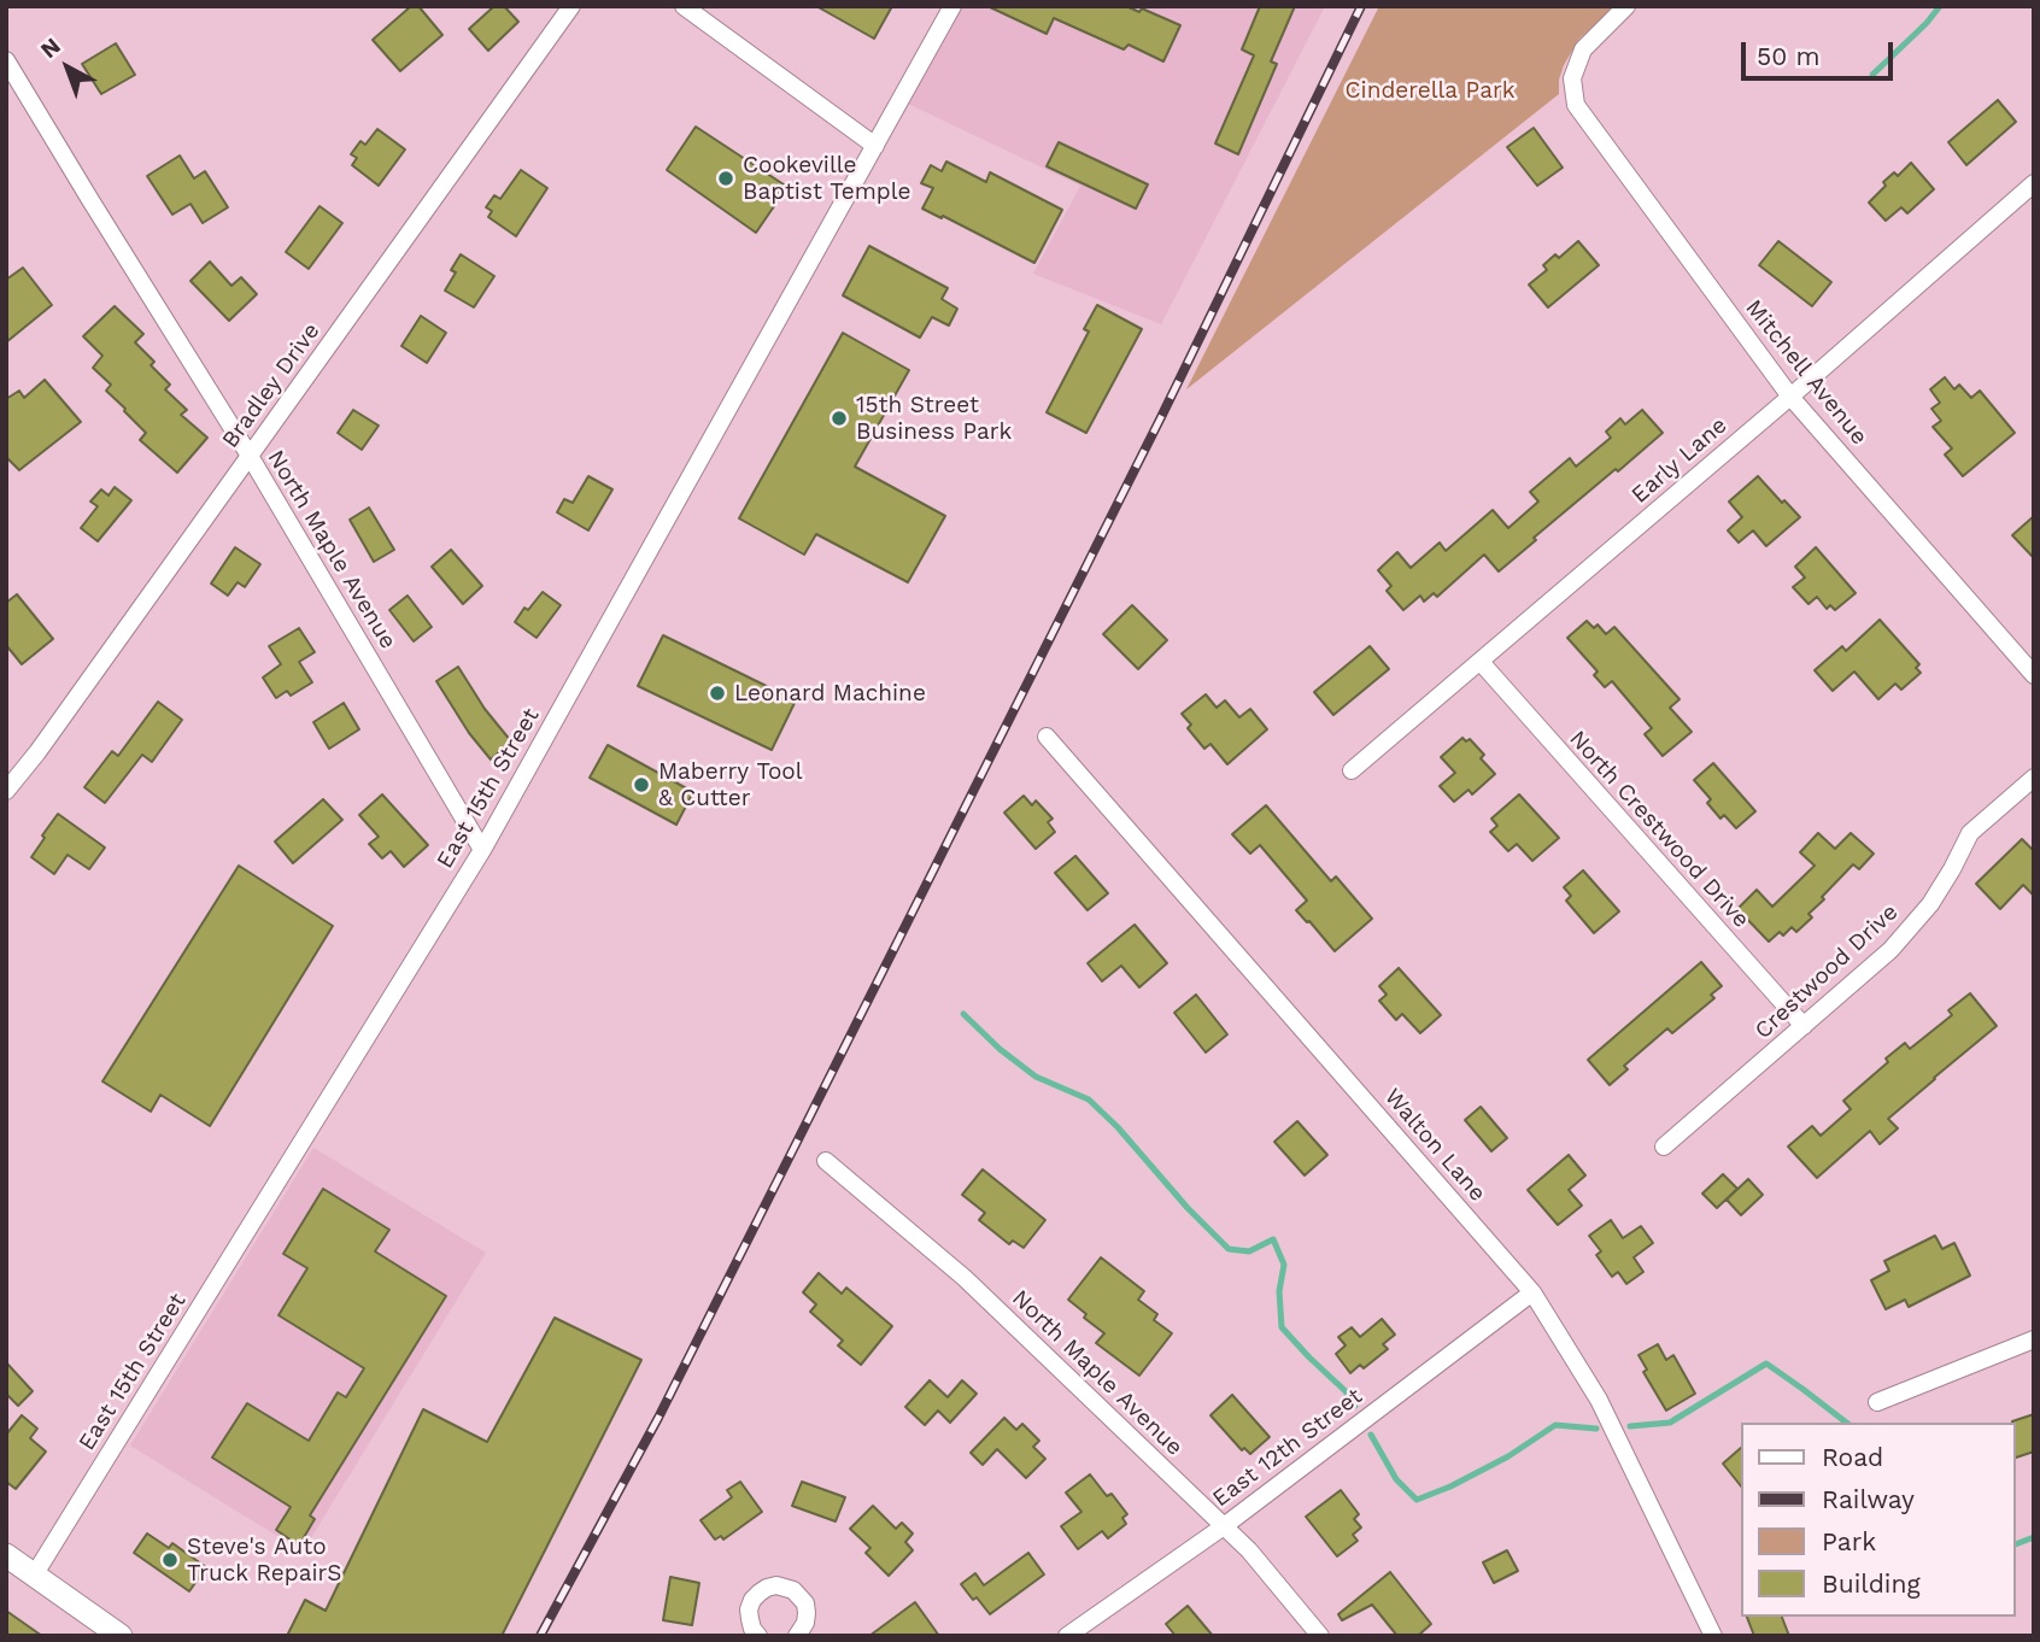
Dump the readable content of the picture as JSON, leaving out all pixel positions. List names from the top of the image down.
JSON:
{
  "streets": {
    "street": [
      "Mitchell Avenue",
      "Bradley Drive",
      "Early Lane",
      "North Maple Avenue",
      "East 15th Street",
      "North Crestwood Drive",
      "Crestwood Drive",
      "Walton Lane",
      "East 12th Street"
    ]
  },
  "crossings": [
    ["Mitchell Avenue", "Early Lane"],
    ["Bradley Drive", "North Maple Avenue"],
    ["Early Lane", "North Crestwood Drive"],
    ["North Maple Avenue", "East 15th Street"],
    ["North Maple Avenue", "East 12th Street"],
    ["North Crestwood Drive", "Crestwood Drive"],
    ["Walton Lane", "East 12th Street"]
  ],
  "parks": ["Cinderella Park"],
  "places": [
    "Cookeville Baptist Temple",
    "15th Street Business Park",
    "Leonard Machine",
    "Maberry Tool & Cutter",
    "Steve's Auto Truck RepairS"
  ],
  "legend": [
    "Road",
    "Railway",
    "Park",
    "Building"
  ],
  "scale_bar": "50 m",
  "north": "top left"
}
